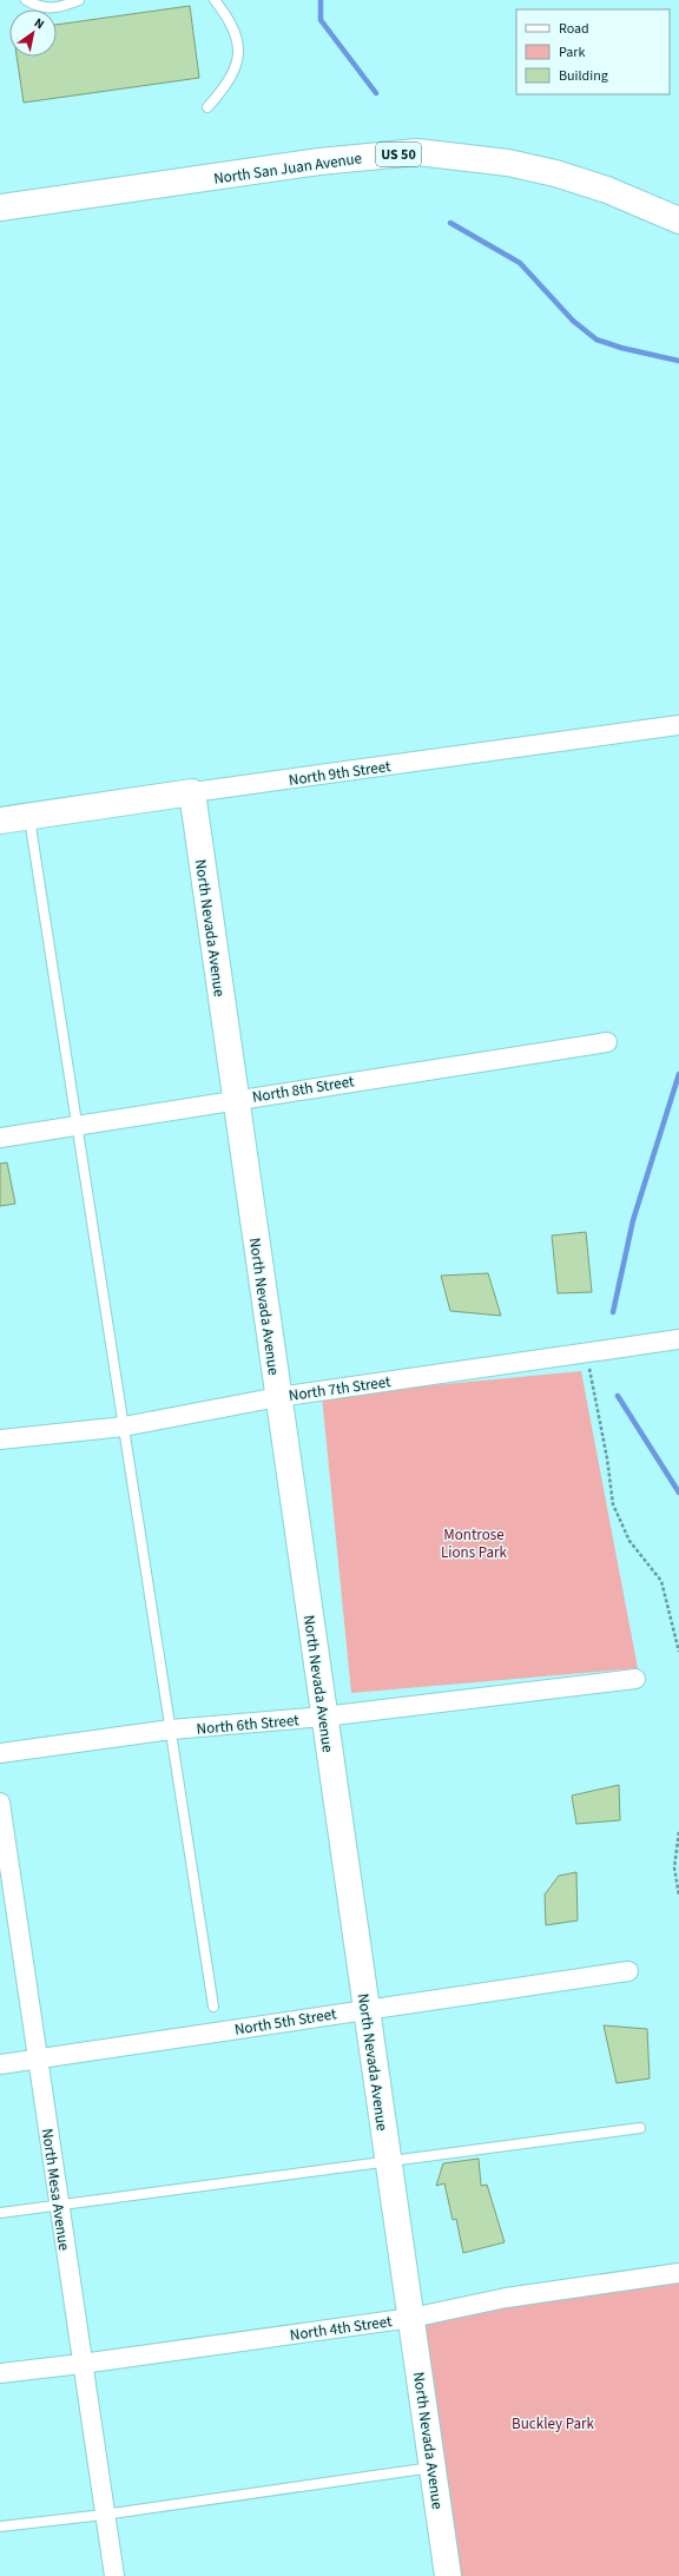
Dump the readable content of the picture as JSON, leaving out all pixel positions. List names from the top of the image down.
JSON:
{
  "streets": {
    "main road": [
      "US 50",
      "North San Juan Avenue",
      "North 9th Street",
      "North Nevada Avenue"
    ],
    "street": [
      "North 8th Street",
      "North 7th Street",
      "North 6th Street",
      "North 5th Street",
      "North Mesa Avenue",
      "North 4th Street"
    ]
  },
  "crossings": [
    ["North 9th Street", "North Nevada Avenue"],
    ["North Nevada Avenue", "North 8th Street"],
    ["North Nevada Avenue", "North 7th Street"],
    ["North Nevada Avenue", "North 6th Street"],
    ["North Nevada Avenue", "North 5th Street"],
    ["North Nevada Avenue", "North 4th Street"],
    ["North 5th Street", "North Mesa Avenue"],
    ["North Mesa Avenue", "North 4th Street"]
  ],
  "parks": ["Montrose Lions Park", "Buckley Park"],
  "legend": ["Road", "Park", "Building"],
  "north": "top right"
}
